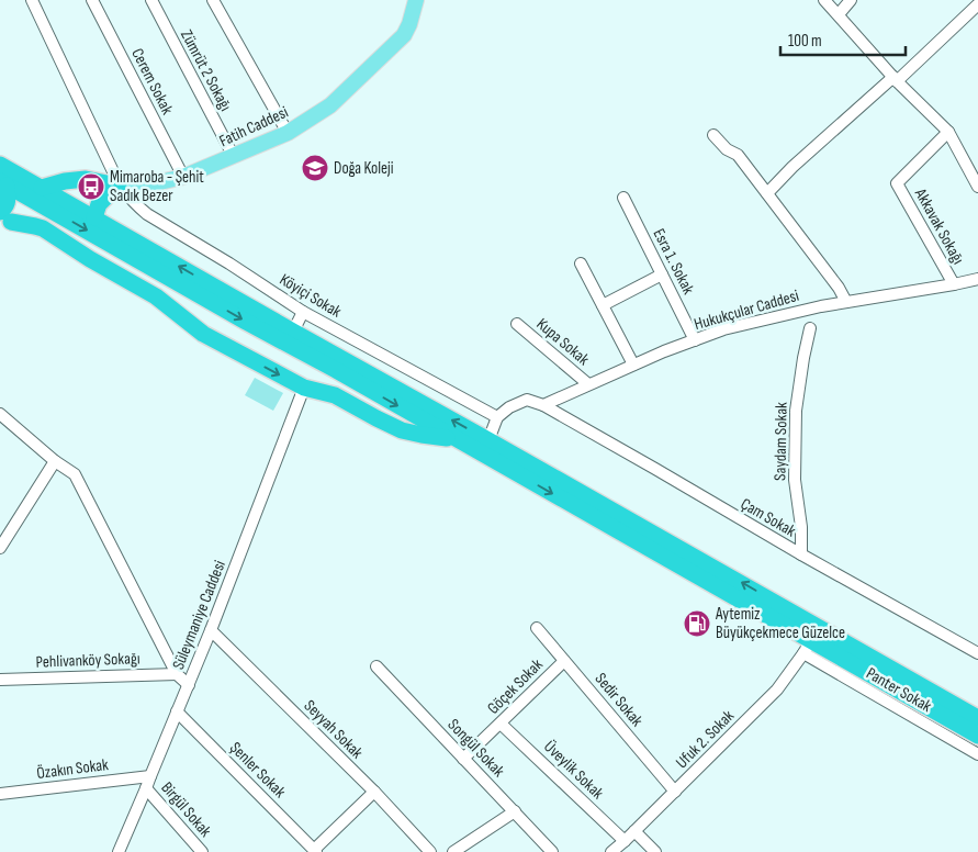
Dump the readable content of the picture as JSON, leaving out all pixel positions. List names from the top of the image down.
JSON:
{
  "streets": {
    "main road": ["Fatih Caddesi"],
    "street": [
      "Zümrüt 2 Sokağı",
      "Cerem Sokak",
      "Akkavak Sokağı",
      "Esra 1. Sokak",
      "Köyiçi Sokak",
      "Hukukçular Caddesi",
      "Kupa Sokak",
      "Saydam Sokak",
      "Çam Sokak",
      "Süleymaniye Caddesi",
      "Pehlivanköy Sokağı",
      "Göçek Sokak",
      "Panter Sokak",
      "Sedir Sokak",
      "Seyyah Sokak",
      "Ufuk 2. Sokak",
      "Songül Sokak",
      "Özakın Sokak",
      "Şenler Sokak",
      "Üveylik Sokak",
      "Birgül Sokak"
    ]
  },
  "crossings": [
    ["Zümrüt 2 Sokağı", "Fatih Caddesi"],
    ["Cerem Sokak", "Fatih Caddesi"],
    ["Fatih Caddesi", "Köyiçi Sokak"],
    ["Akkavak Sokağı", "Hukukçular Caddesi"],
    ["Esra 1. Sokak", "Hukukçular Caddesi"],
    ["Köyiçi Sokak", "Hukukçular Caddesi"],
    ["Hukukçular Caddesi", "Kupa Sokak"],
    ["Hukukçular Caddesi", "Çam Sokak"],
    ["Saydam Sokak", "Çam Sokak"],
    ["Süleymaniye Caddesi", "Seyyah Sokak"],
    ["Süleymaniye Caddesi", "Özakın Sokak"],
    ["Süleymaniye Caddesi", "Şenler Sokak"],
    ["Süleymaniye Caddesi", "Birgül Sokak"],
    ["Göçek Sokak", "Sedir Sokak"],
    ["Göçek Sokak", "Songül Sokak"],
    ["Göçek Sokak", "Üveylik Sokak"],
    ["Panter Sokak", "Ufuk 2. Sokak"],
    ["Sedir Sokak", "Ufuk 2. Sokak"],
    ["Ufuk 2. Sokak", "Üveylik Sokak"]
  ],
  "places": {
    "school or university": ["Doğa Koleji"],
    "bus stop": ["Mimaroba - Şehit Sadık Bezer"],
    "fuel station": ["Aytemiz Büyükçekmece Güzelce"]
  },
  "scale_bar": "100 m"
}
